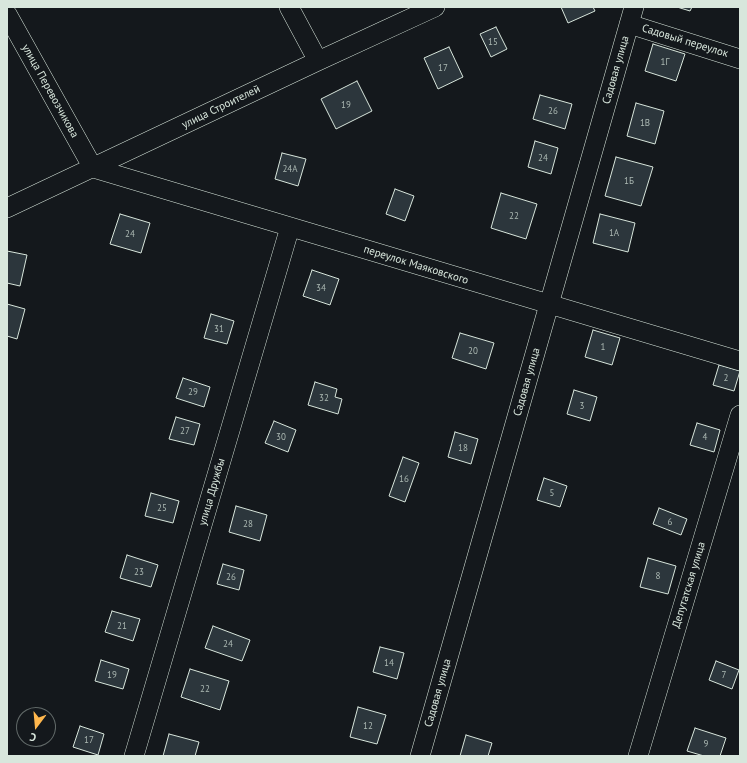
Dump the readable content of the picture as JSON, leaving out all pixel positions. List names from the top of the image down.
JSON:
{
  "streets": {
    "street": [
      "Садовый переулок",
      "Садовая улица",
      "улица Перевозчикова",
      "улица Строителей",
      "переулок Маяковского",
      "улица Дружбы",
      "Депутатская улица"
    ]
  },
  "crossings": [
    ["Садовый переулок", "Садовая улица"],
    ["Садовая улица", "переулок Маяковского"],
    ["улица Перевозчикова", "улица Строителей"],
    ["улица Перевозчикова", "переулок Маяковского"],
    ["улица Строителей", "переулок Маяковского"],
    ["переулок Маяковского", "улица Дружбы"]
  ],
  "house_numbers": [
    "15",
    "1Г",
    "17",
    "19",
    "26",
    "1В",
    "24",
    "24А",
    "1Б",
    "22",
    "1А",
    "24",
    "34",
    "31",
    "1",
    "20",
    "2",
    "29",
    "32",
    "3",
    "27",
    "30",
    "4",
    "18",
    "16",
    "5",
    "25",
    "6",
    "28",
    "23",
    "8",
    "26",
    "21",
    "24",
    "14",
    "19",
    "7",
    "22",
    "12",
    "17",
    "9"
  ],
  "north": "bottom"
}
